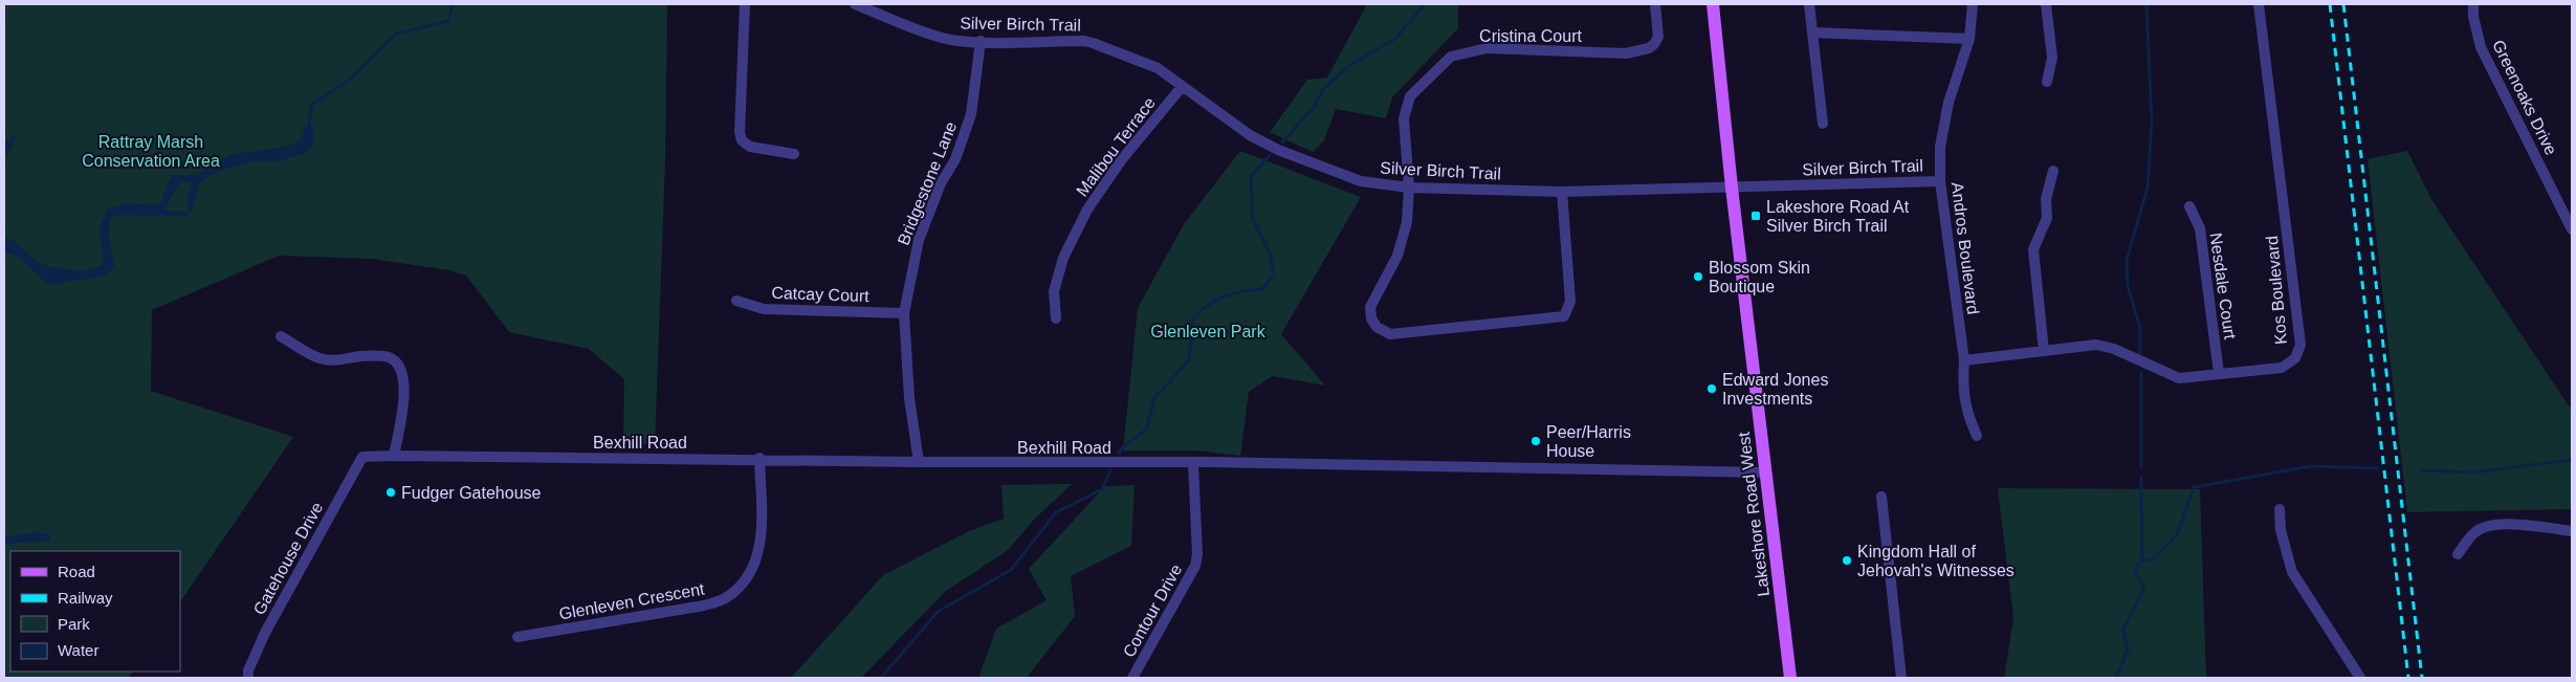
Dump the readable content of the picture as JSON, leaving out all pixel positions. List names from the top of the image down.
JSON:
{
  "streets": {
    "main road": ["Lakeshore Road West"],
    "street": [
      "Silver Birch Trail",
      "Cristina Court",
      "Greenoaks Drive",
      "Malibou Terrace",
      "Bridgestone Lane",
      "Andros Boulevard",
      "Nesdale Court",
      "Kos Boulevard",
      "Catcay Court",
      "Bexhill Road",
      "Gatehouse Drive",
      "Glenleven Crescent",
      "Contour Drive"
    ]
  },
  "crossings": [
    ["Silver Birch Trail", "Cristina Court"],
    ["Silver Birch Trail", "Malibou Terrace"],
    ["Silver Birch Trail", "Bridgestone Lane"],
    ["Silver Birch Trail", "Andros Boulevard"],
    ["Silver Birch Trail", "Lakeshore Road West"],
    ["Bridgestone Lane", "Catcay Court"],
    ["Bridgestone Lane", "Bexhill Road"],
    ["Andros Boulevard", "Kos Boulevard"],
    ["Nesdale Court", "Kos Boulevard"],
    ["Bexhill Road", "Lakeshore Road West"],
    ["Bexhill Road", "Gatehouse Drive"],
    ["Bexhill Road", "Glenleven Crescent"],
    ["Bexhill Road", "Contour Drive"]
  ],
  "parks": ["Rattray Marsh Conservation Area", "Glenleven Park"],
  "places": {
    "transit": ["Lakeshore Road At Silver Birch Trail"],
    "other": [
      "Blossom Skin Boutique",
      "Edward Jones Investments",
      "Peer/Harris House",
      "Fudger Gatehouse",
      "Kingdom Hall of Jehovah's Witnesses"
    ]
  },
  "legend": [
    "Road",
    "Railway",
    "Park",
    "Water"
  ]
}
